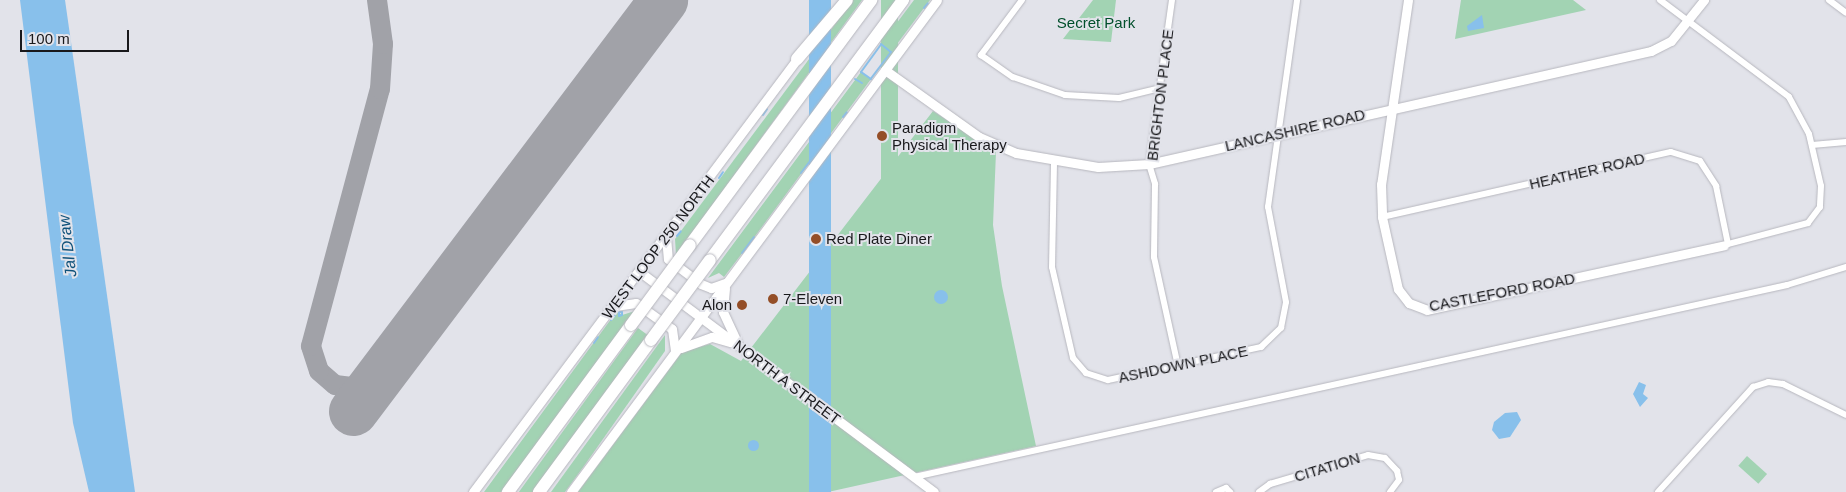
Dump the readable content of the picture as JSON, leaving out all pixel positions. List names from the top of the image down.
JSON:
{
  "streets": {
    "main road": [
      "LANCASHIRE ROAD",
      "WEST LOOP 250 NORTH",
      "CASTLEFORD ROAD",
      "NORTH A STREET"
    ],
    "street": [
      "BRIGHTON PLACE",
      "HEATHER ROAD",
      "ASHDOWN PLACE",
      "CITATION"
    ]
  },
  "crossings": [
    ["BRIGHTON PLACE", "LANCASHIRE ROAD"],
    ["BRIGHTON PLACE", "ASHDOWN PLACE"],
    ["LANCASHIRE ROAD", "CASTLEFORD ROAD"],
    ["LANCASHIRE ROAD", "ASHDOWN PLACE"],
    ["HEATHER ROAD", "CASTLEFORD ROAD"],
    ["WEST LOOP 250 NORTH", "NORTH A STREET"]
  ],
  "water": ["Jal Draw"],
  "parks": ["Secret Park"],
  "places": [
    "Paradigm Physical Therapy",
    "Red Plate Diner",
    "7-Eleven",
    "Alon"
  ],
  "scale_bar": "100 m"
}
